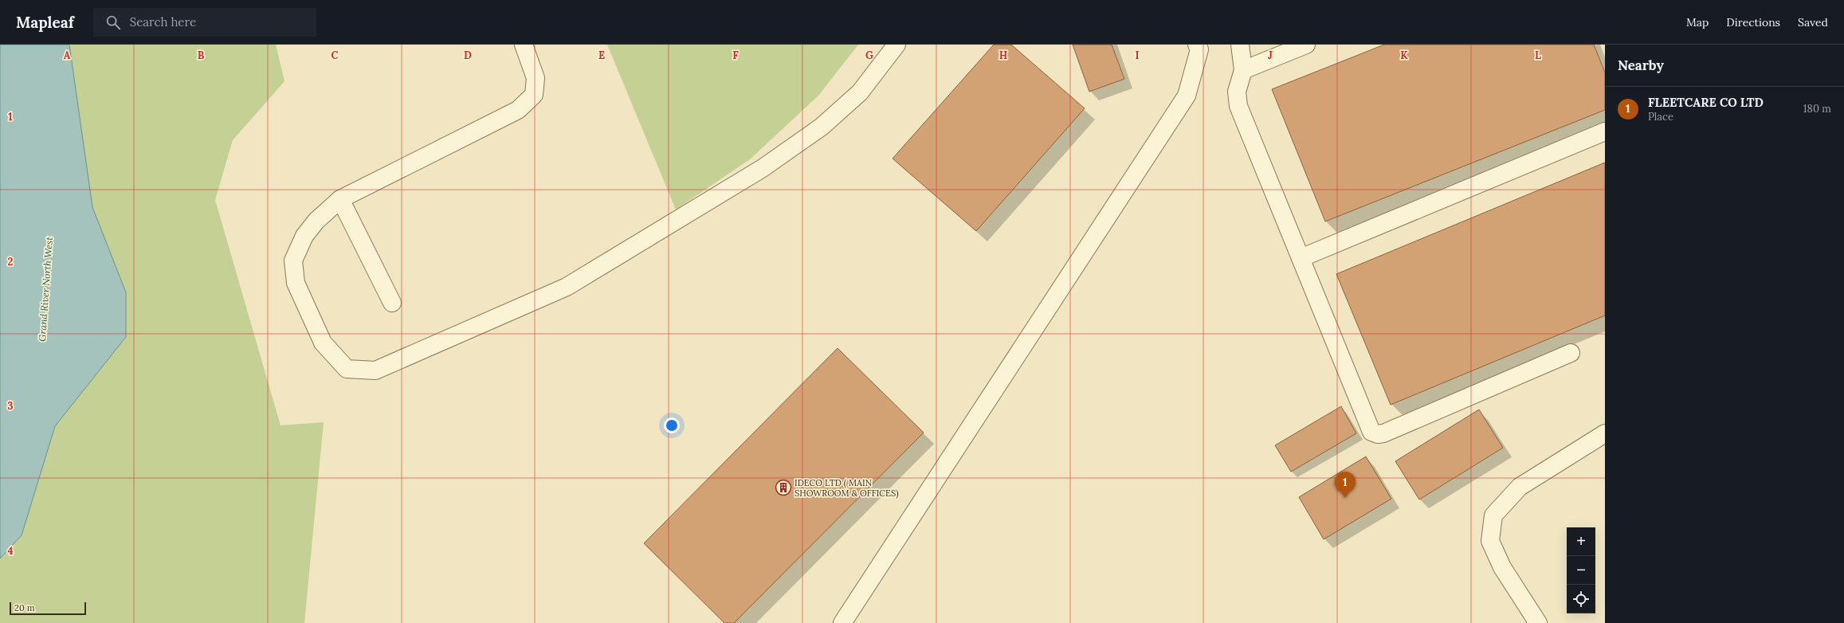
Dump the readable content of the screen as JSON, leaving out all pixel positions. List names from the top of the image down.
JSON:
{
  "water": ["Grand River North West"],
  "places": {
    "building": ["IDECO LTD ( MAIN SHOWROOM & OFFICES)"]
  },
  "scale_bar": "20 m",
  "page": {
    "header": "Mapleaf",
    "search": "Search here",
    "nav": ["Map", "Directions", "Saved"],
    "heading": "Nearby",
    "list": [
      {
        "mark": "1",
        "name": "FLEETCARE CO LTD",
        "note": "Place",
        "value": "180 m"
      }
    ],
    "pins": "1",
    "map_buttons": ["+", "−"],
    "scale": "20 m"
  },
  "grid": {
    "columns": [
      "A",
      "B",
      "C",
      "D",
      "E",
      "F",
      "G",
      "H",
      "I",
      "J",
      "K",
      "L"
    ],
    "rows": [
      "1",
      "2",
      "3",
      "4"
    ]
  }
}
